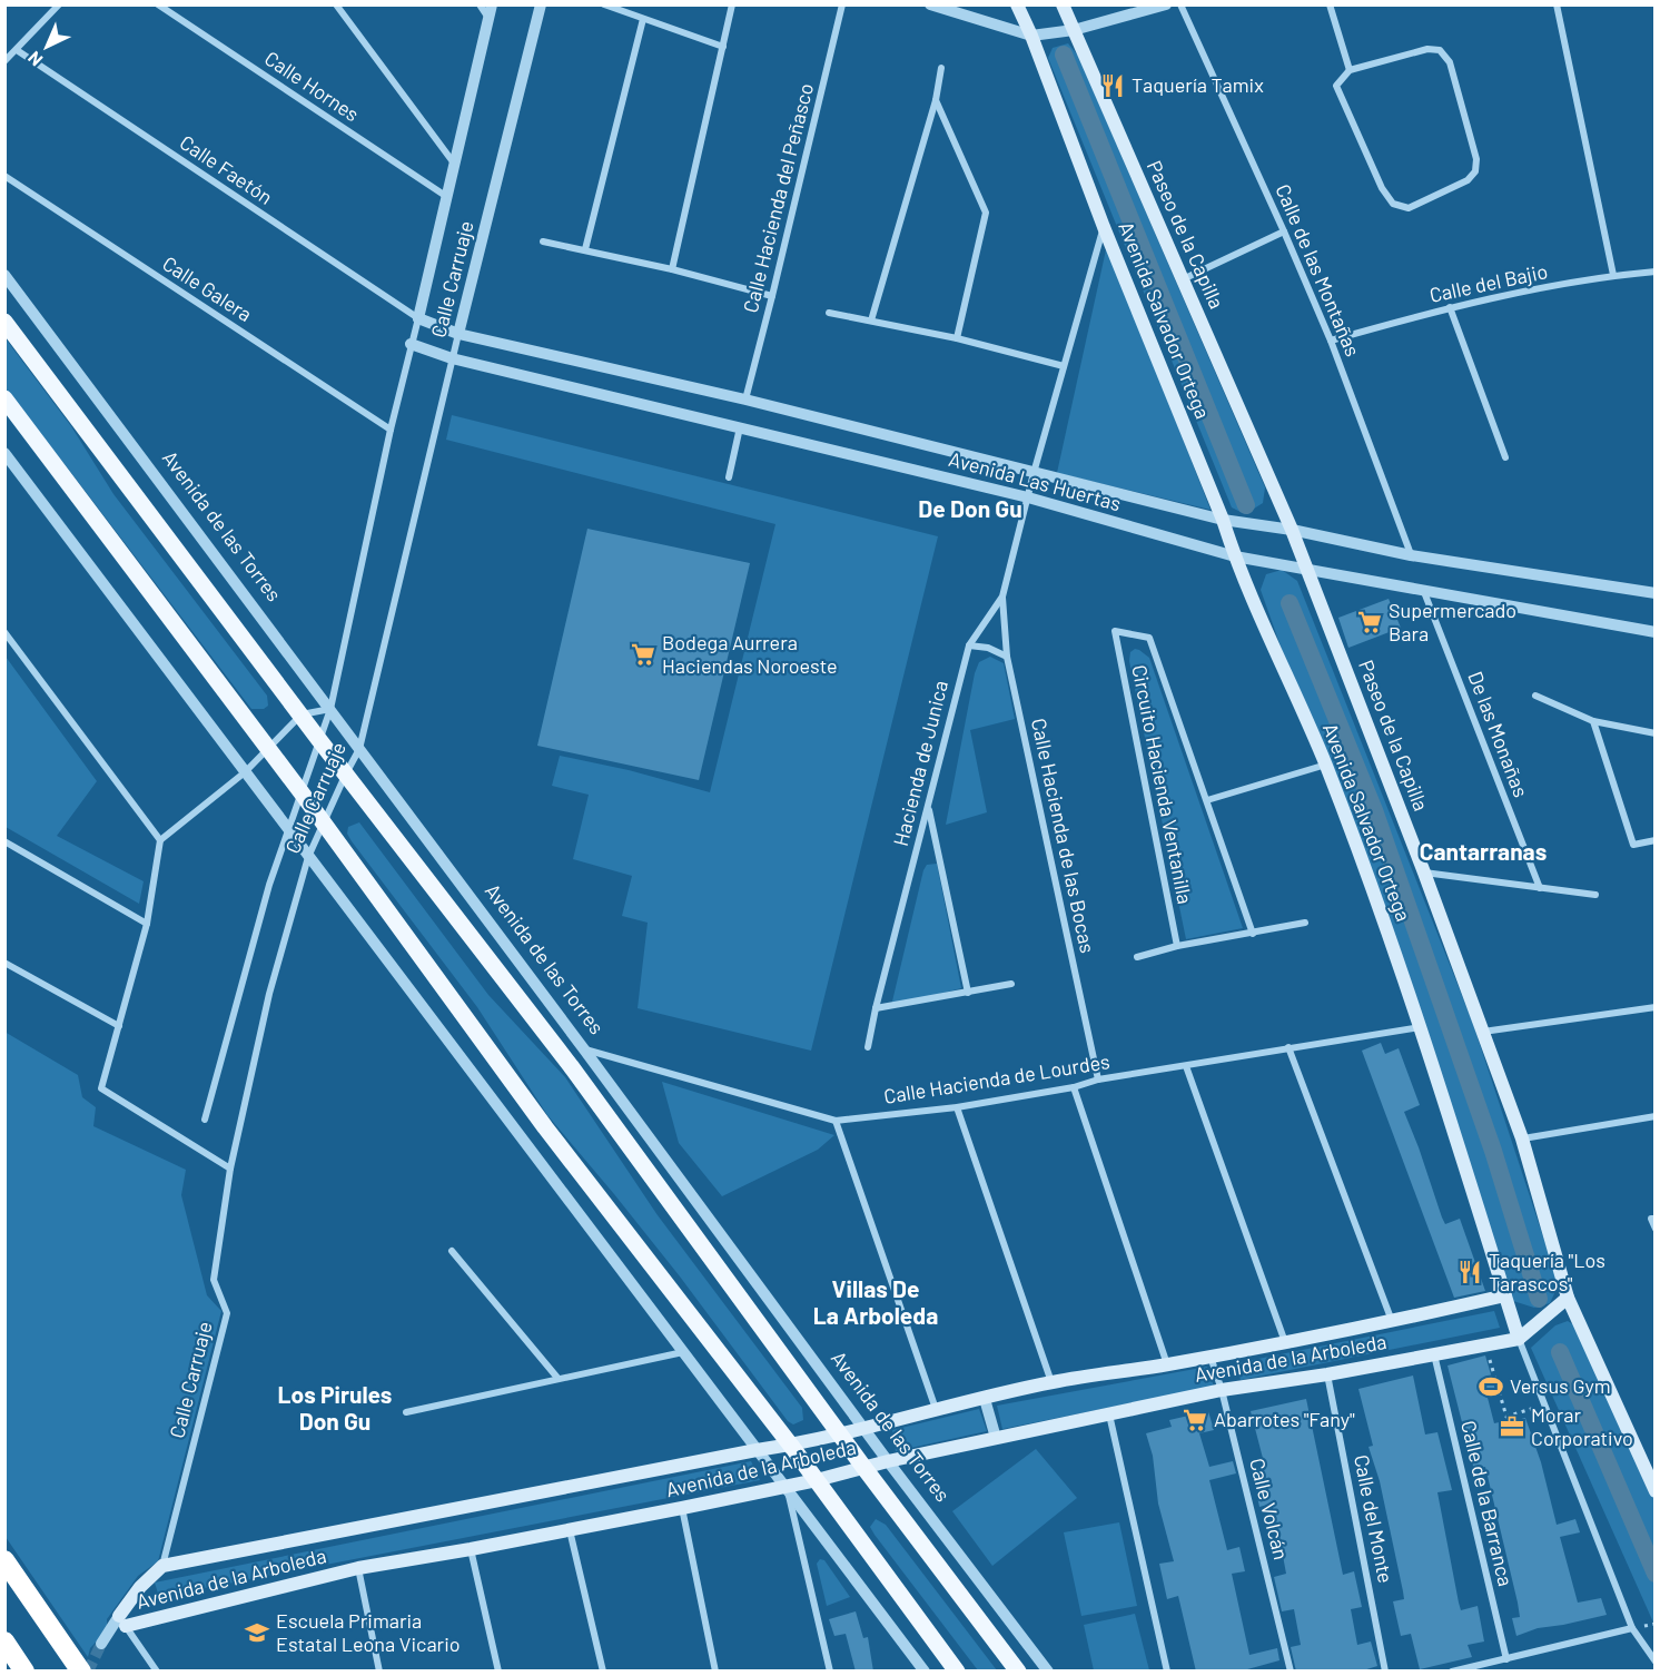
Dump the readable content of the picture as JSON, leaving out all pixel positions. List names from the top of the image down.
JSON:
{
  "streets": {
    "main road": ["Paseo de la Capilla", "Avenida Salvador Ortega", "Avenida de la Arboleda"],
    "street": [
      "Calle Hornes",
      "Calle Faetón",
      "Calle Hacienda del Peñasco",
      "Calle de las Montañas",
      "Calle Carruaje",
      "Calle del Bajio",
      "Calle Galera",
      "Avenida Las Huertas",
      "Avenida de las Torres",
      "De las Monañas",
      "Hacienda de Junica",
      "Circuito Hacienda Ventanilla",
      "Calle Hacienda de las Bocas",
      "Calle Hacienda de Lourdes",
      "Calle de la Barranca",
      "Calle Volcán",
      "Calle del Monte"
    ]
  },
  "crossings": [
    ["Calle Hornes", "Calle Carruaje"],
    ["Calle Faetón", "Calle Carruaje"],
    ["Calle Faetón", "Avenida Las Huertas"],
    ["Calle Hacienda del Peñasco", "Avenida Las Huertas"],
    ["Paseo de la Capilla", "Avenida Las Huertas"],
    ["Calle de las Montañas", "Calle del Bajio"],
    ["Calle de las Montañas", "Avenida Las Huertas"],
    ["Calle Carruaje", "Calle Galera"],
    ["Calle Carruaje", "Avenida Las Huertas"],
    ["Calle Carruaje", "Avenida de las Torres"],
    ["Calle Carruaje", "Avenida de la Arboleda"],
    ["Avenida Salvador Ortega", "Avenida Las Huertas"],
    ["Avenida Salvador Ortega", "Hacienda de Junica"],
    ["Avenida Salvador Ortega", "Calle Hacienda de Lourdes"],
    ["Avenida Salvador Ortega", "Avenida de la Arboleda"],
    ["Avenida Las Huertas", "De las Monañas"],
    ["Avenida Las Huertas", "Hacienda de Junica"],
    ["Avenida de las Torres", "Calle Hacienda de Lourdes"],
    ["Avenida de las Torres", "Avenida de la Arboleda"],
    ["Hacienda de Junica", "Calle Hacienda de las Bocas"],
    ["Calle Hacienda de las Bocas", "Calle Hacienda de Lourdes"],
    ["Avenida de la Arboleda", "Calle de la Barranca"],
    ["Avenida de la Arboleda", "Calle Volcán"],
    ["Avenida de la Arboleda", "Calle del Monte"]
  ],
  "districts": [
    "De Don Gu",
    "Cantarranas",
    "Villas De La Arboleda",
    "Los Pirules Don Gu"
  ],
  "places": {
    "restaurant": ["Taquería Tamix", "Taquería \"Los Tarascos\""],
    "supermarket": ["Supermercado Bara", "Bodega Aurrera Haciendas Noroeste", "Abarrotes \"Fany\""],
    "sports": ["Versus Gym"],
    "office": ["Morar Corporativo"],
    "school or university": ["Escuela Primaria Estatal Leona Vicario"]
  },
  "north": "bottom left"
}
